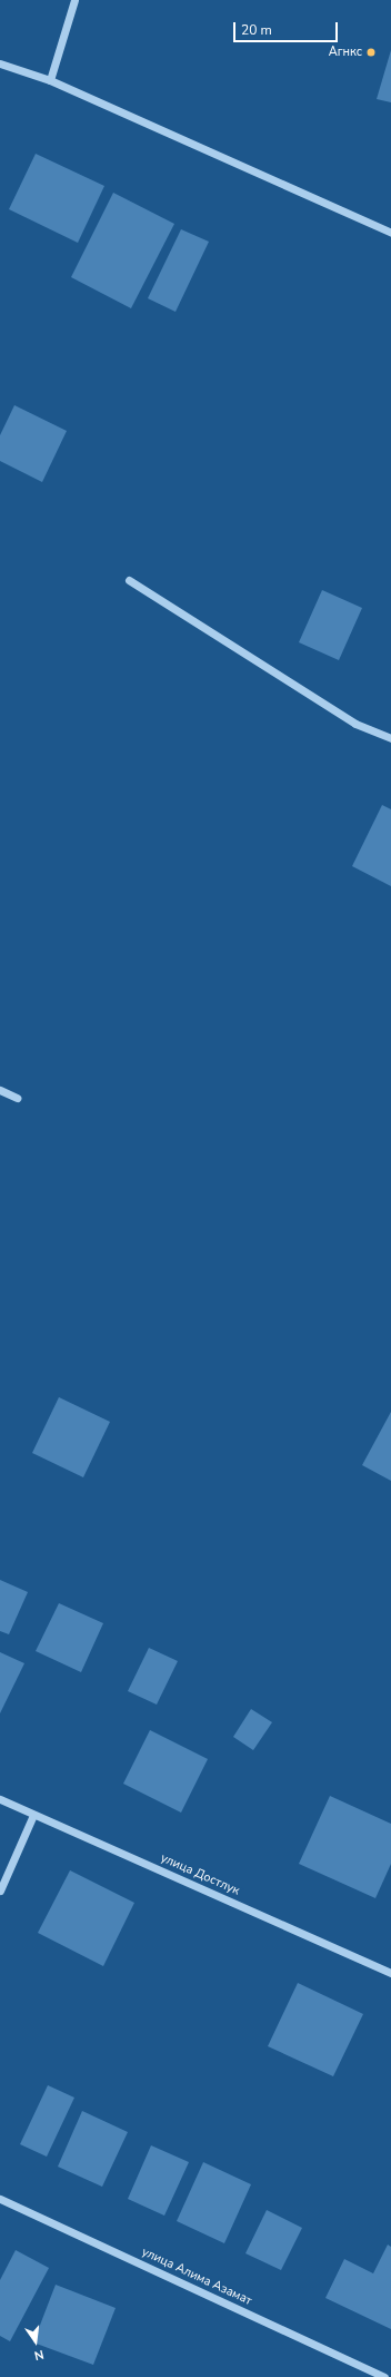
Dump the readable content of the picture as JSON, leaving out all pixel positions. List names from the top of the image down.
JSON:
{
  "streets": {
    "street": ["улица Достлук", "улица Алима Азамат"]
  },
  "places": ["Агнкс"],
  "scale_bar": "20 m",
  "north": "bottom"
}
